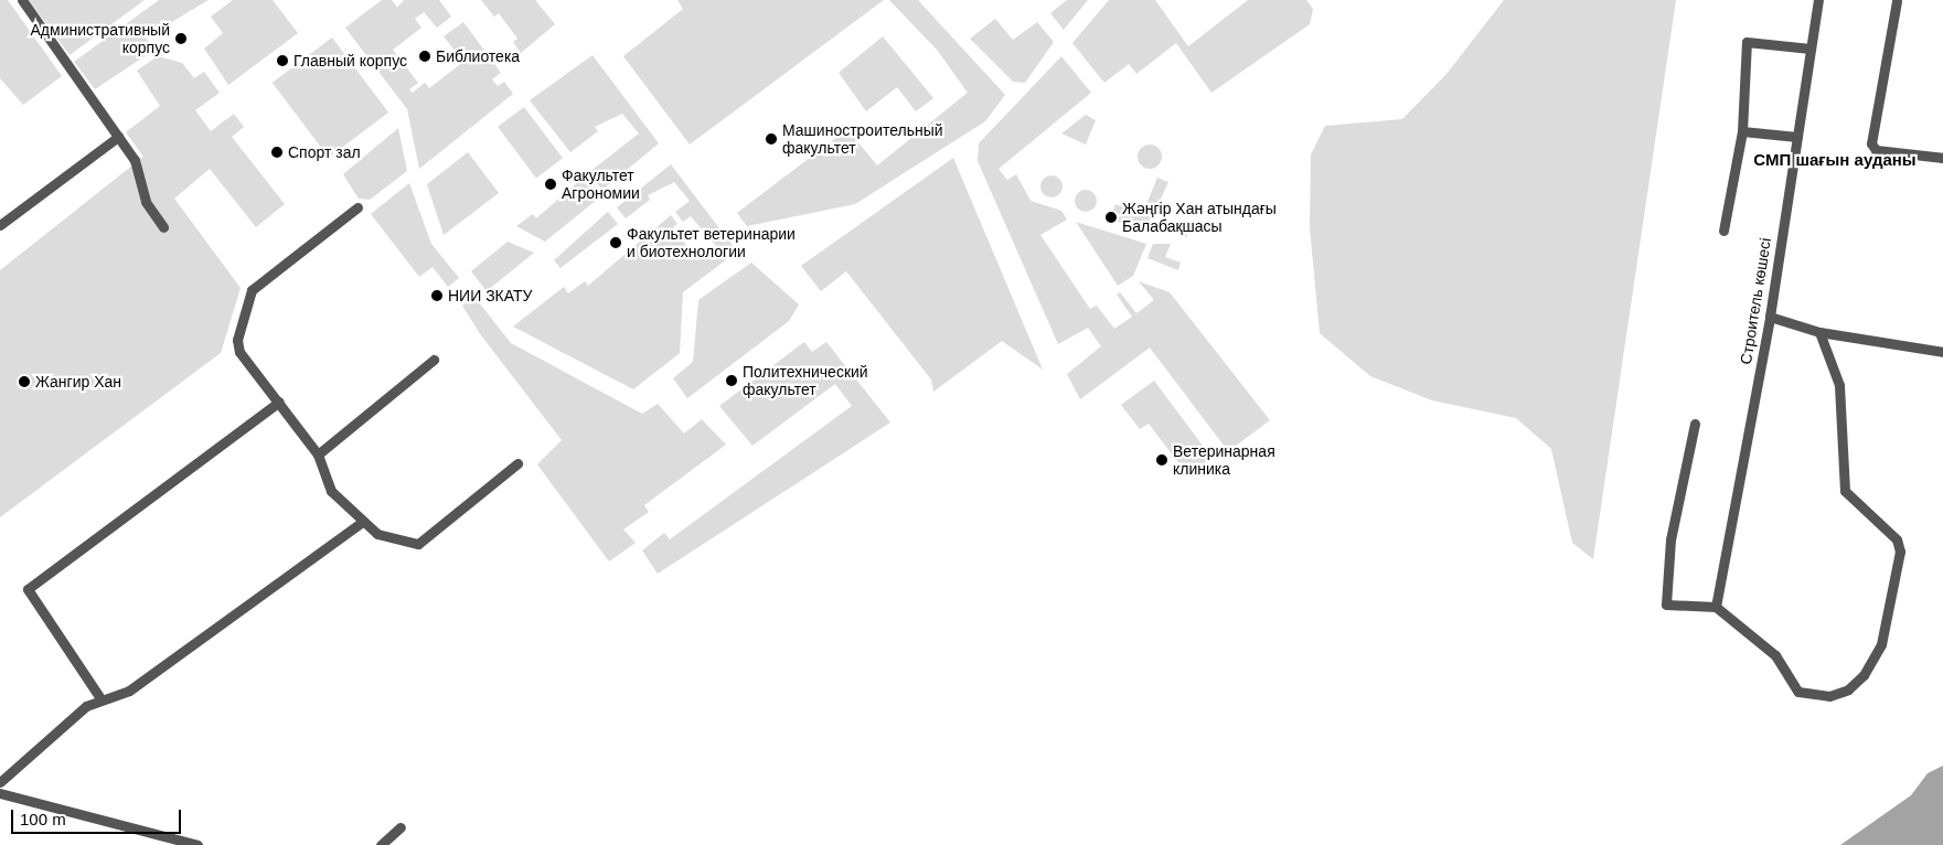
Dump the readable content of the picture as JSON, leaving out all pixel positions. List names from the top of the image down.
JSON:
{
  "streets": {
    "street": ["Строитель көшесі"]
  },
  "districts": ["СМП шағын ауданы"],
  "places": [
    "Административный корпус",
    "Библиотека",
    "Главный корпус",
    "Машиностроительный факультет",
    "Спорт зал",
    "Факультет Агрономии",
    "Жәңгір Хан атындағы Балабақшасы",
    "Факультет ветеринарии и биотехнологии",
    "НИИ ЗКАТУ",
    "Политехнический факультет",
    "Жангир Хан",
    "Ветеринарная клиника"
  ],
  "scale_bar": "100 m"
}
